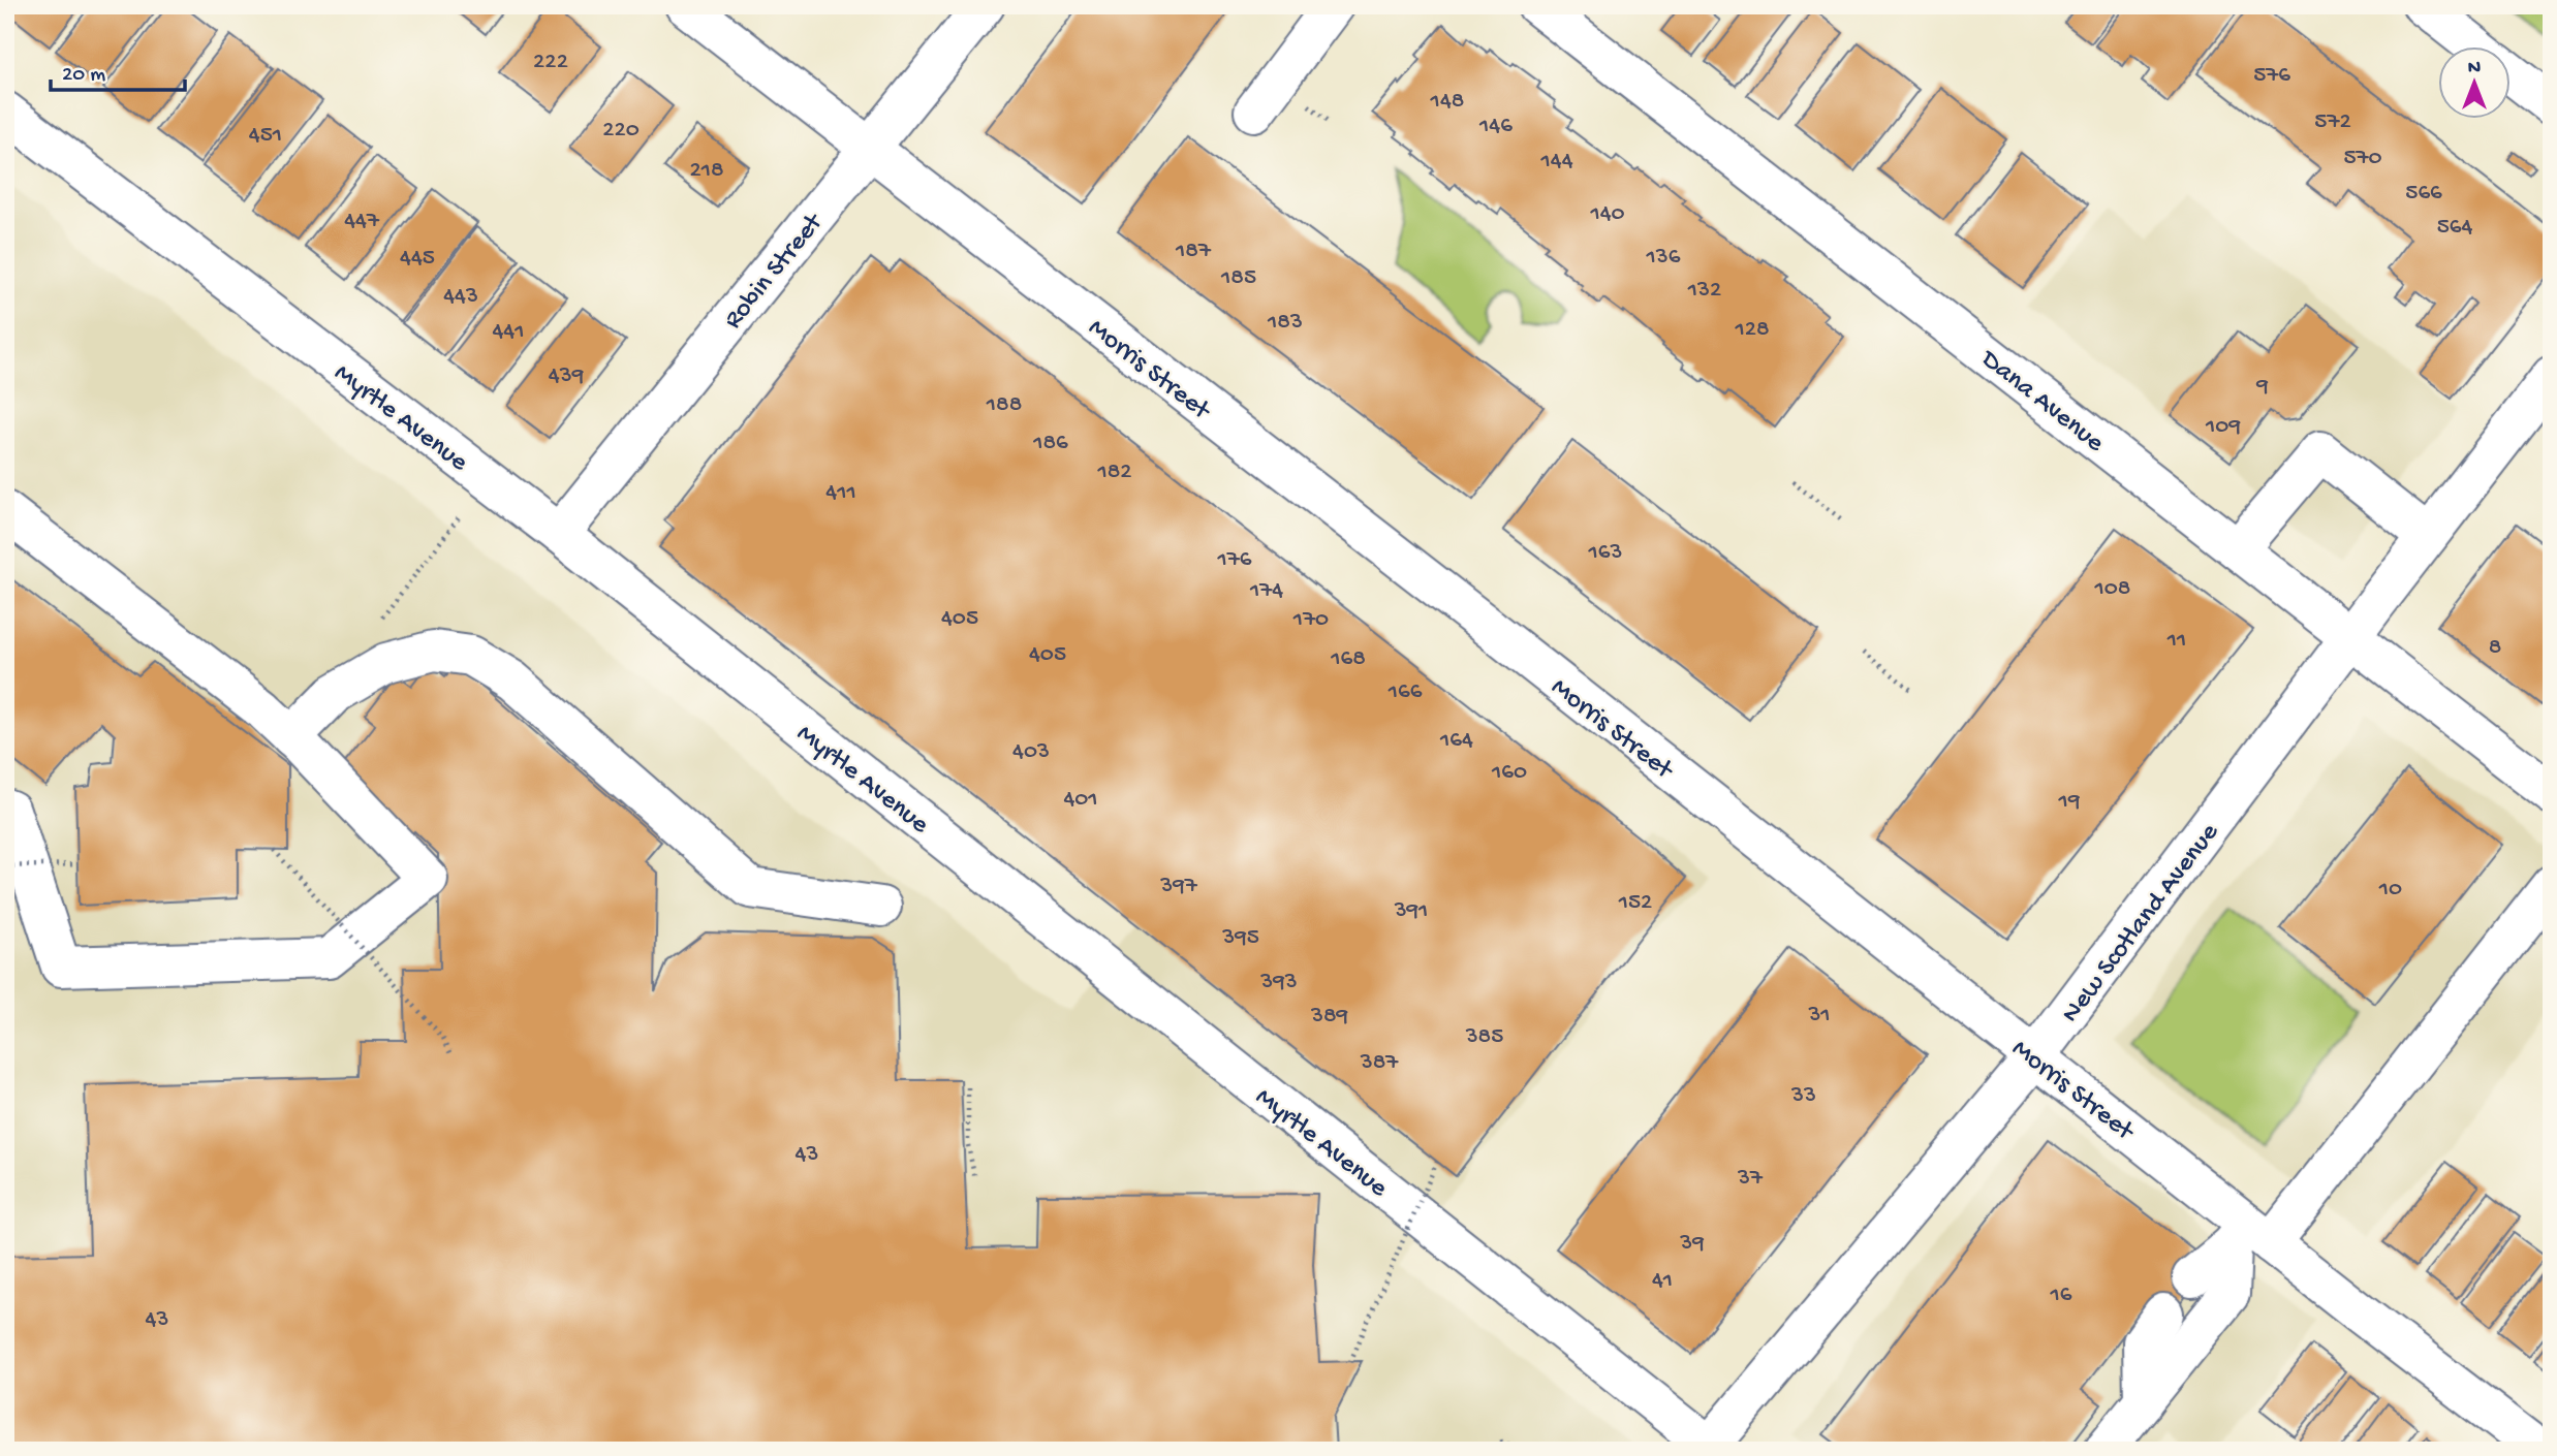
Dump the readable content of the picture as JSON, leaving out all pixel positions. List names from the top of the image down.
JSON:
{
  "streets": {
    "street": [
      "Robin Street",
      "Morris Street",
      "Dana Avenue",
      "Myrtle Avenue",
      "New Scotland Avenue"
    ]
  },
  "crossings": [
    ["Robin Street", "Morris Street"],
    ["Robin Street", "Myrtle Avenue"],
    ["Morris Street", "New Scotland Avenue"],
    ["Dana Avenue", "New Scotland Avenue"],
    ["Myrtle Avenue", "New Scotland Avenue"]
  ],
  "house_numbers": [
    "222",
    "576",
    "148",
    "572",
    "146",
    "220",
    "451",
    "570",
    "144",
    "218",
    "566",
    "140",
    "447",
    "564",
    "187",
    "136",
    "445",
    "185",
    "132",
    "443",
    "183",
    "128",
    "441",
    "439",
    "9",
    "188",
    "109",
    "186",
    "182",
    "411",
    "163",
    "176",
    "108",
    "174",
    "405",
    "170",
    "11",
    "8",
    "405",
    "168",
    "166",
    "164",
    "403",
    "160",
    "401",
    "19",
    "397",
    "10",
    "152",
    "391",
    "395",
    "393",
    "31",
    "389",
    "385",
    "387",
    "33",
    "43",
    "37",
    "39",
    "41",
    "16",
    "43"
  ],
  "scale_bar": "20 m",
  "north": "top"
}
